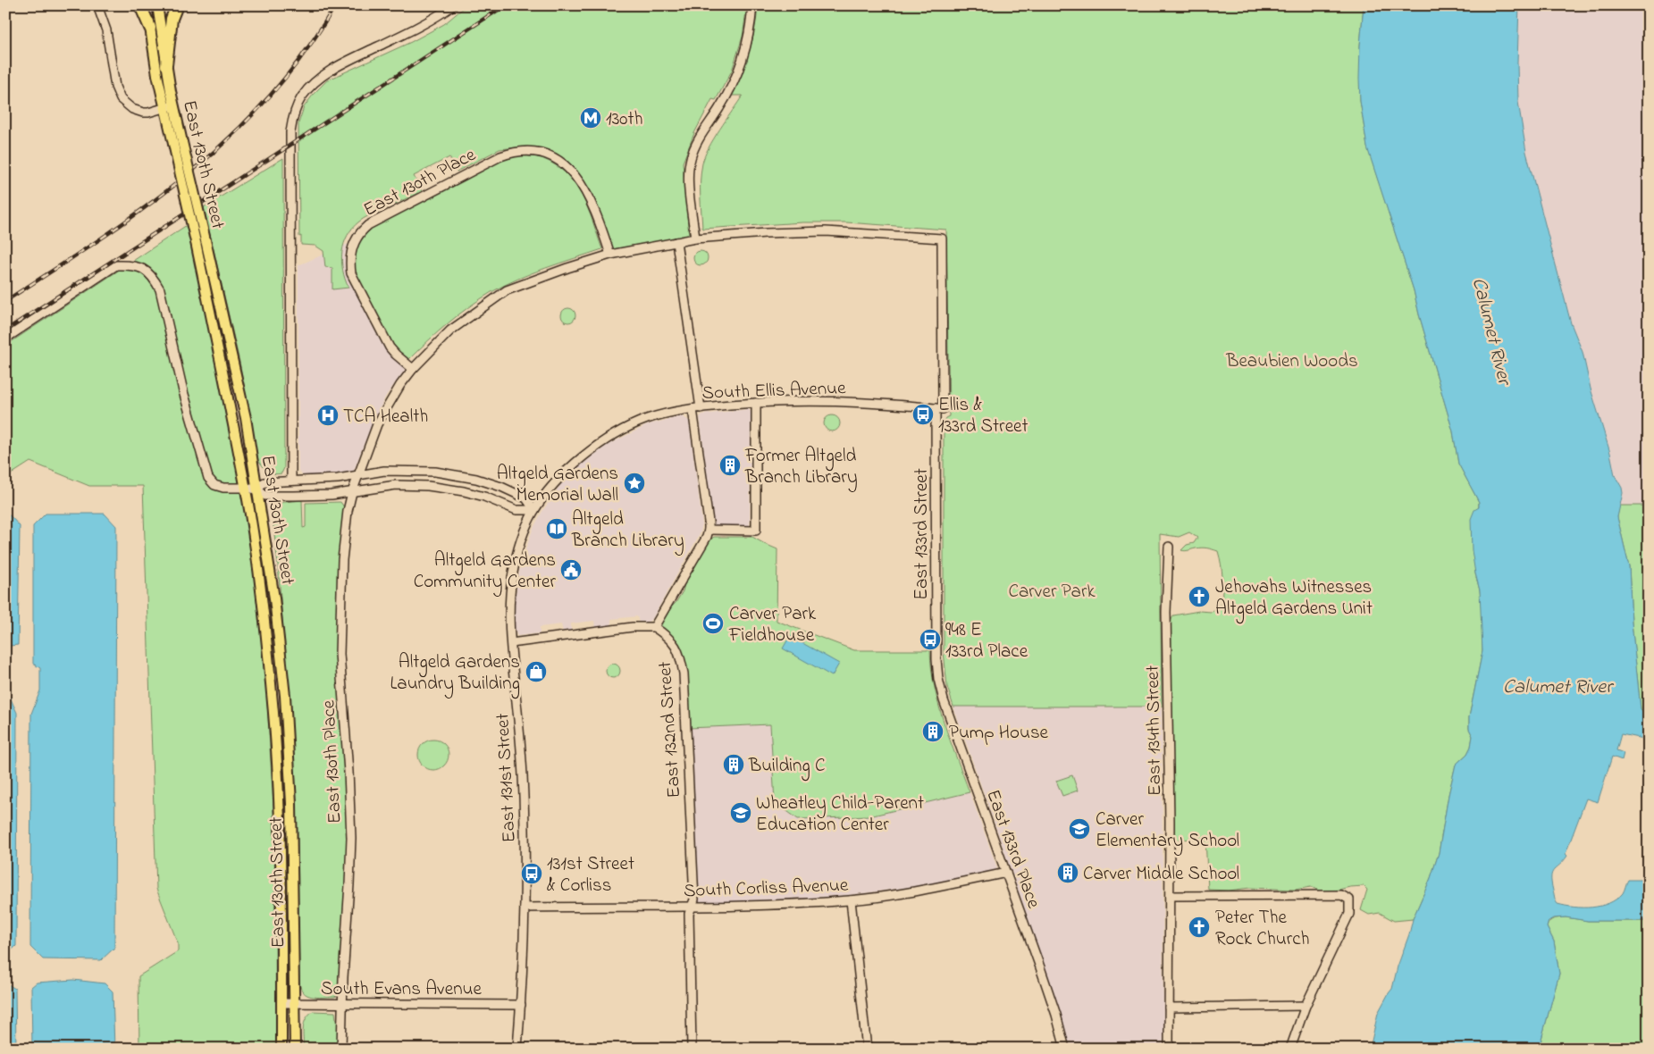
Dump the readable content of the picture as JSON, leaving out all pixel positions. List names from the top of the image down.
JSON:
{
  "streets": {
    "main road": ["East 130th Street"],
    "street": [
      "East 130th Place",
      "South Ellis Avenue",
      "East 133rd Street",
      "East 132nd Street",
      "East 134th Street",
      "East 131st Street",
      "East 133rd Place",
      "South Corliss Avenue",
      "South Evans Avenue"
    ]
  },
  "crossings": [
    ["East 130th Street", "South Evans Avenue"],
    ["East 130th Place", "East 133rd Street"],
    ["East 130th Place", "South Evans Avenue"],
    ["South Ellis Avenue", "East 133rd Street"],
    ["South Ellis Avenue", "East 131st Street"],
    ["East 133rd Street", "East 133rd Place"],
    ["East 132nd Street", "South Corliss Avenue"],
    ["East 131st Street", "South Corliss Avenue"],
    ["East 131st Street", "South Evans Avenue"],
    ["East 133rd Place", "South Corliss Avenue"]
  ],
  "water": ["Calumet River"],
  "parks": ["Beaubien Woods", "Carver Park"],
  "places": {
    "metro station": ["130th"],
    "bus stop": ["Ellis & 133rd Street", "948 E 133rd Place", "131st Street & Corliss"],
    "hospital": ["TCA Health"],
    "building": [
      "Former Altgeld Branch Library",
      "Pump House",
      "Building C",
      "Carver Middle School"
    ],
    "place": ["Altgeld Gardens Memorial Wall"],
    "library": ["Altgeld Branch Library"],
    "public building": ["Altgeld Gardens Community Center"],
    "church": ["Jehovahs Witnesses Altgeld Gardens Unit", "Peter The Rock Church"],
    "sports": ["Carver Park Fieldhouse"],
    "shop": ["Altgeld Gardens Laundry Building"],
    "school or university": ["Wheatley Child-Parent Education Center", "Carver Elementary School"]
  }
}
